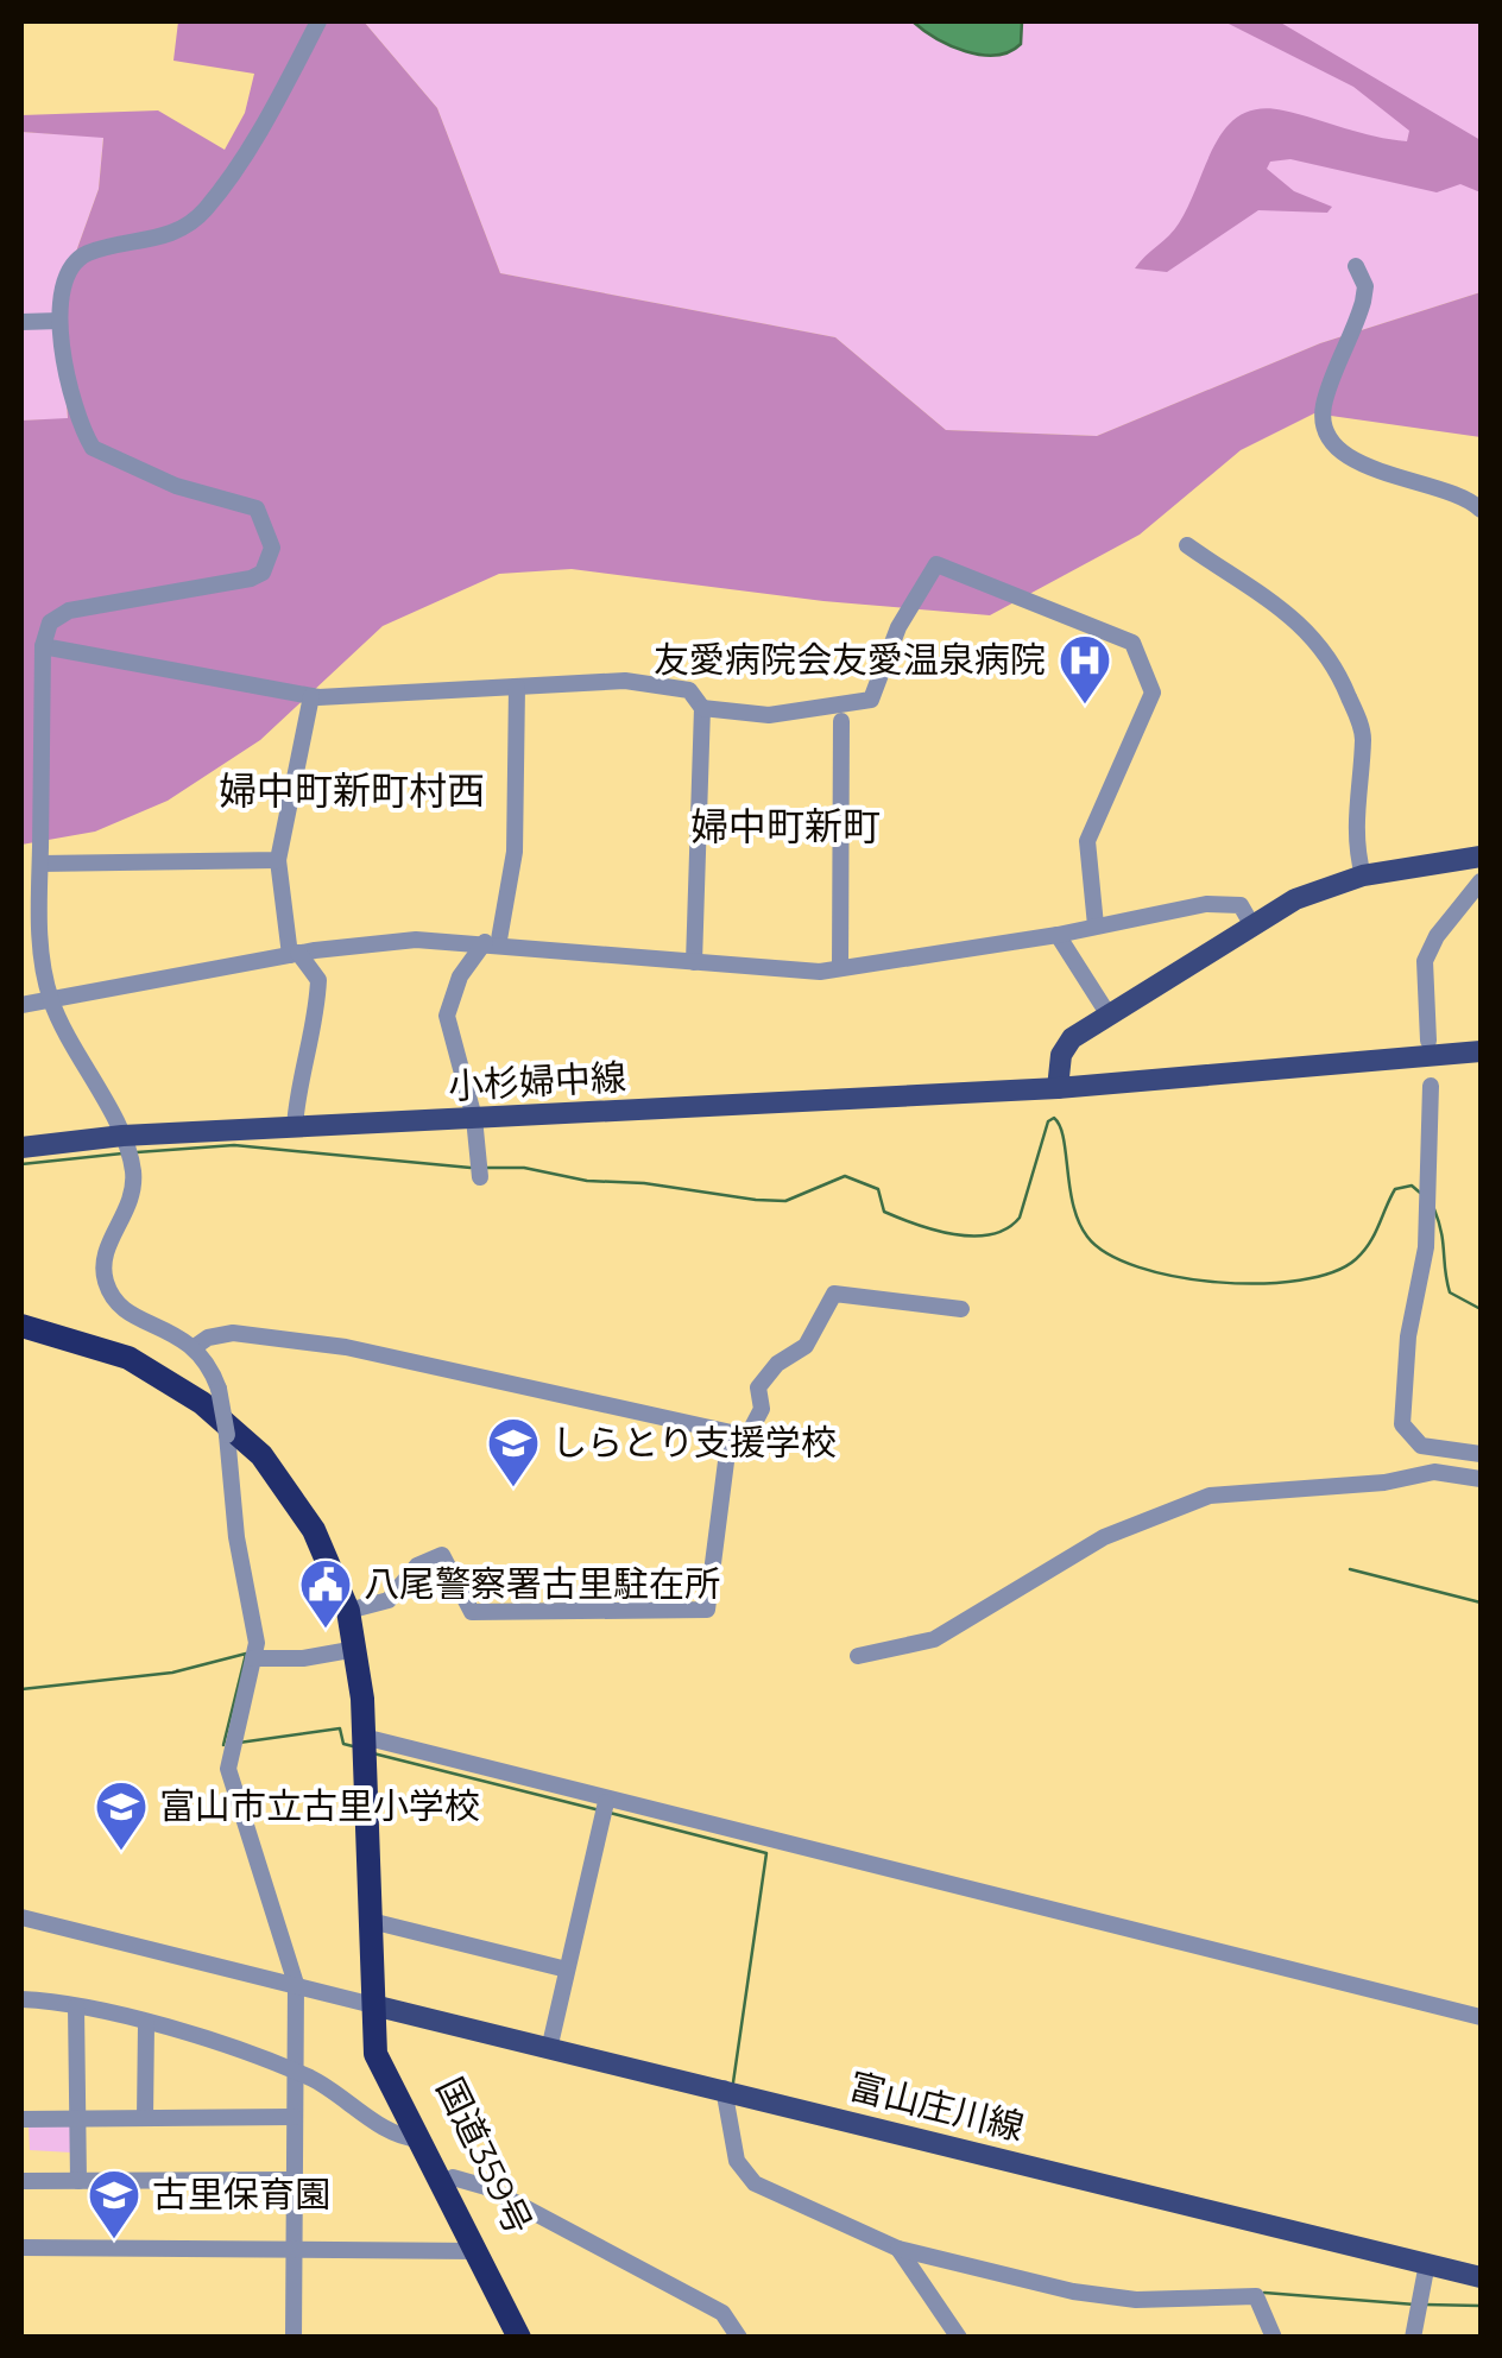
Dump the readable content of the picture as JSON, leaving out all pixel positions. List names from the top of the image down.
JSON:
{
  "streets": {
    "highway": ["国道359号"],
    "main road": ["小杉婦中線", "富山庄川線"]
  },
  "crossings": [
    ["富山庄川線", "国道359号"]
  ],
  "districts": ["婦中町新町村西", "婦中町新町"],
  "places": {
    "hospital": ["友愛病院会友愛温泉病院"],
    "school or university": ["しらとり支援学校", "富山市立古里小学校", "古里保育園"],
    "public building": ["八尾警察署古里駐在所"]
  }
}
